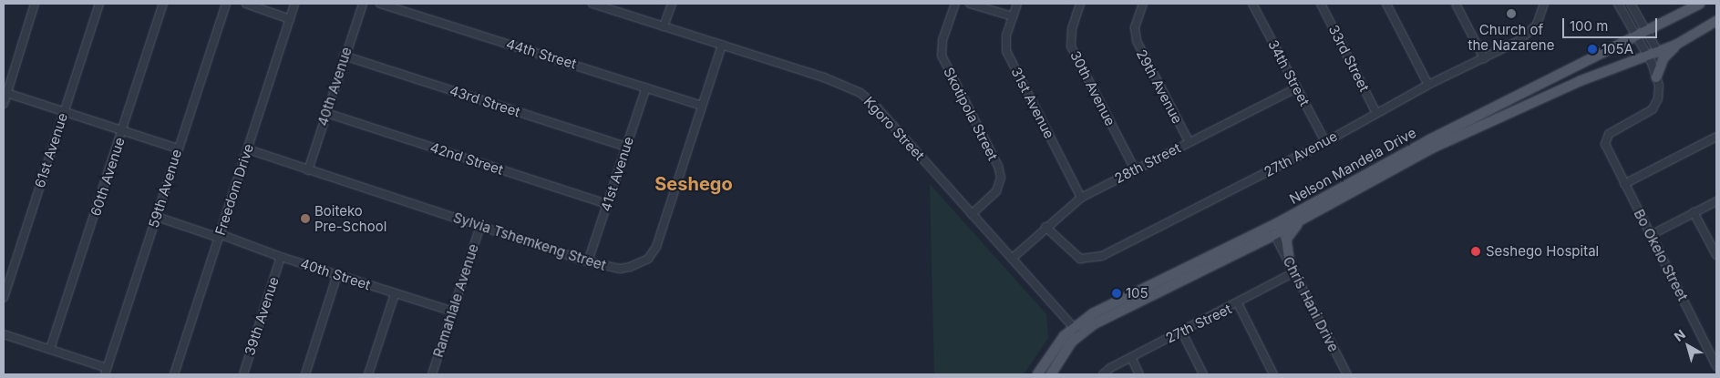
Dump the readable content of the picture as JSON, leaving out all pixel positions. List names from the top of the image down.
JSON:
{
  "streets": {
    "main road": ["Nelson Mandela Drive"],
    "street": [
      "44th Street",
      "33rd Street",
      "34th Street",
      "40th Avenue",
      "29th Avenue",
      "30th Avenue",
      "43rd Street",
      "31st Avenue",
      "Skotipola Street",
      "Kgoro Street",
      "61st Avenue",
      "27th Avenue",
      "42nd Street",
      "28th Street",
      "41st Avenue",
      "60th Avenue",
      "59th Avenue",
      "Freedom Drive",
      "Sylvia Tshemkeng Street",
      "Bo Okelo Street",
      "40th Street",
      "Ramahlale Avenue",
      "Chris Hani Drive",
      "39th Avenue",
      "27th Street"
    ]
  },
  "crossings": [
    ["44th Street", "41st Avenue"],
    ["44th Street", "Sylvia Tshemkeng Street"],
    ["33rd Street", "27th Avenue"],
    ["34th Street", "27th Avenue"],
    ["34th Street", "28th Street"],
    ["40th Avenue", "43rd Street"],
    ["40th Avenue", "42nd Street"],
    ["40th Avenue", "Sylvia Tshemkeng Street"],
    ["29th Avenue", "28th Street"],
    ["30th Avenue", "28th Street"],
    ["43rd Street", "41st Avenue"],
    ["31st Avenue", "28th Street"],
    ["Skotipola Street", "Kgoro Street"],
    ["Kgoro Street", "28th Street"],
    ["Kgoro Street", "Nelson Mandela Drive"],
    ["Kgoro Street", "Sylvia Tshemkeng Street"],
    ["27th Avenue", "28th Street"],
    ["42nd Street", "41st Avenue"],
    ["Nelson Mandela Drive", "Chris Hani Drive"],
    ["41st Avenue", "Sylvia Tshemkeng Street"],
    ["59th Avenue", "40th Street"],
    ["Freedom Drive", "Sylvia Tshemkeng Street"],
    ["Freedom Drive", "40th Street"],
    ["Sylvia Tshemkeng Street", "Ramahlale Avenue"],
    ["40th Street", "Ramahlale Avenue"],
    ["40th Street", "39th Avenue"],
    ["Chris Hani Drive", "27th Street"]
  ],
  "districts": ["Seshego"],
  "places": [
    "Church of the Nazarene",
    "105A",
    "Boiteko Pre-School",
    "Seshego Hospital",
    "105"
  ],
  "scale_bar": "100 m",
  "north": "top left"
}
